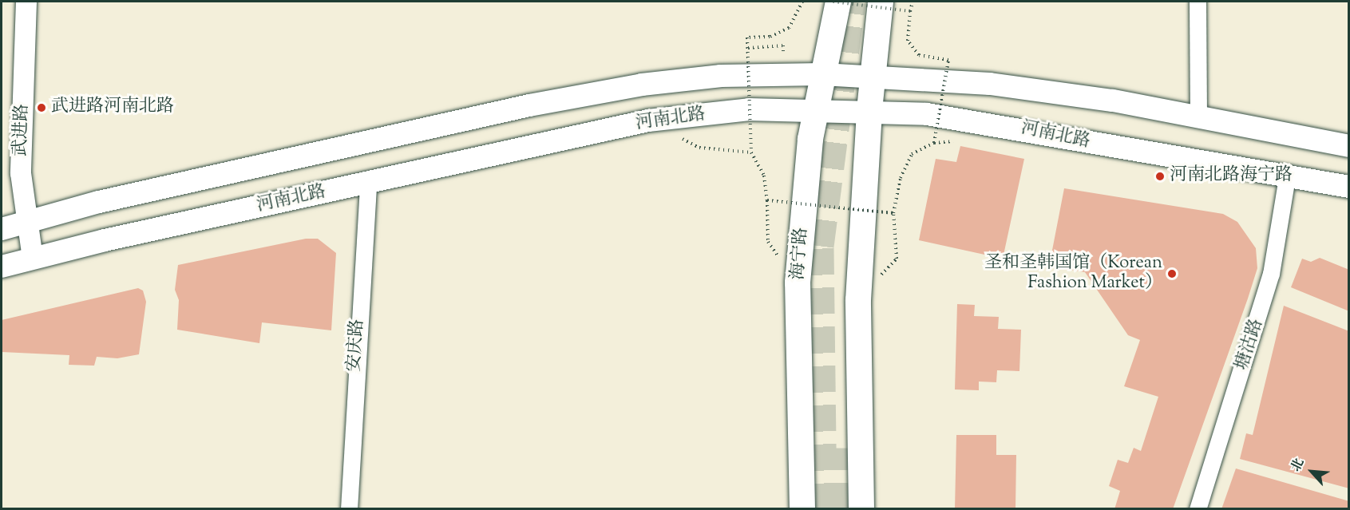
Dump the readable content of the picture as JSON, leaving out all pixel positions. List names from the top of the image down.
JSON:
{
  "streets": {
    "main road": ["河南北路", "海宁路"],
    "street": ["武进路", "塘沽路", "安庆路"]
  },
  "crossings": [
    ["河南北路", "武进路"],
    ["河南北路", "海宁路"],
    ["河南北路", "塘沽路"],
    ["河南北路", "安庆路"]
  ],
  "places": ["武进路河南北路", "河南北路海宁路", "圣和圣韩国馆（Korean Fashion Market）"],
  "north": "top left"
}
